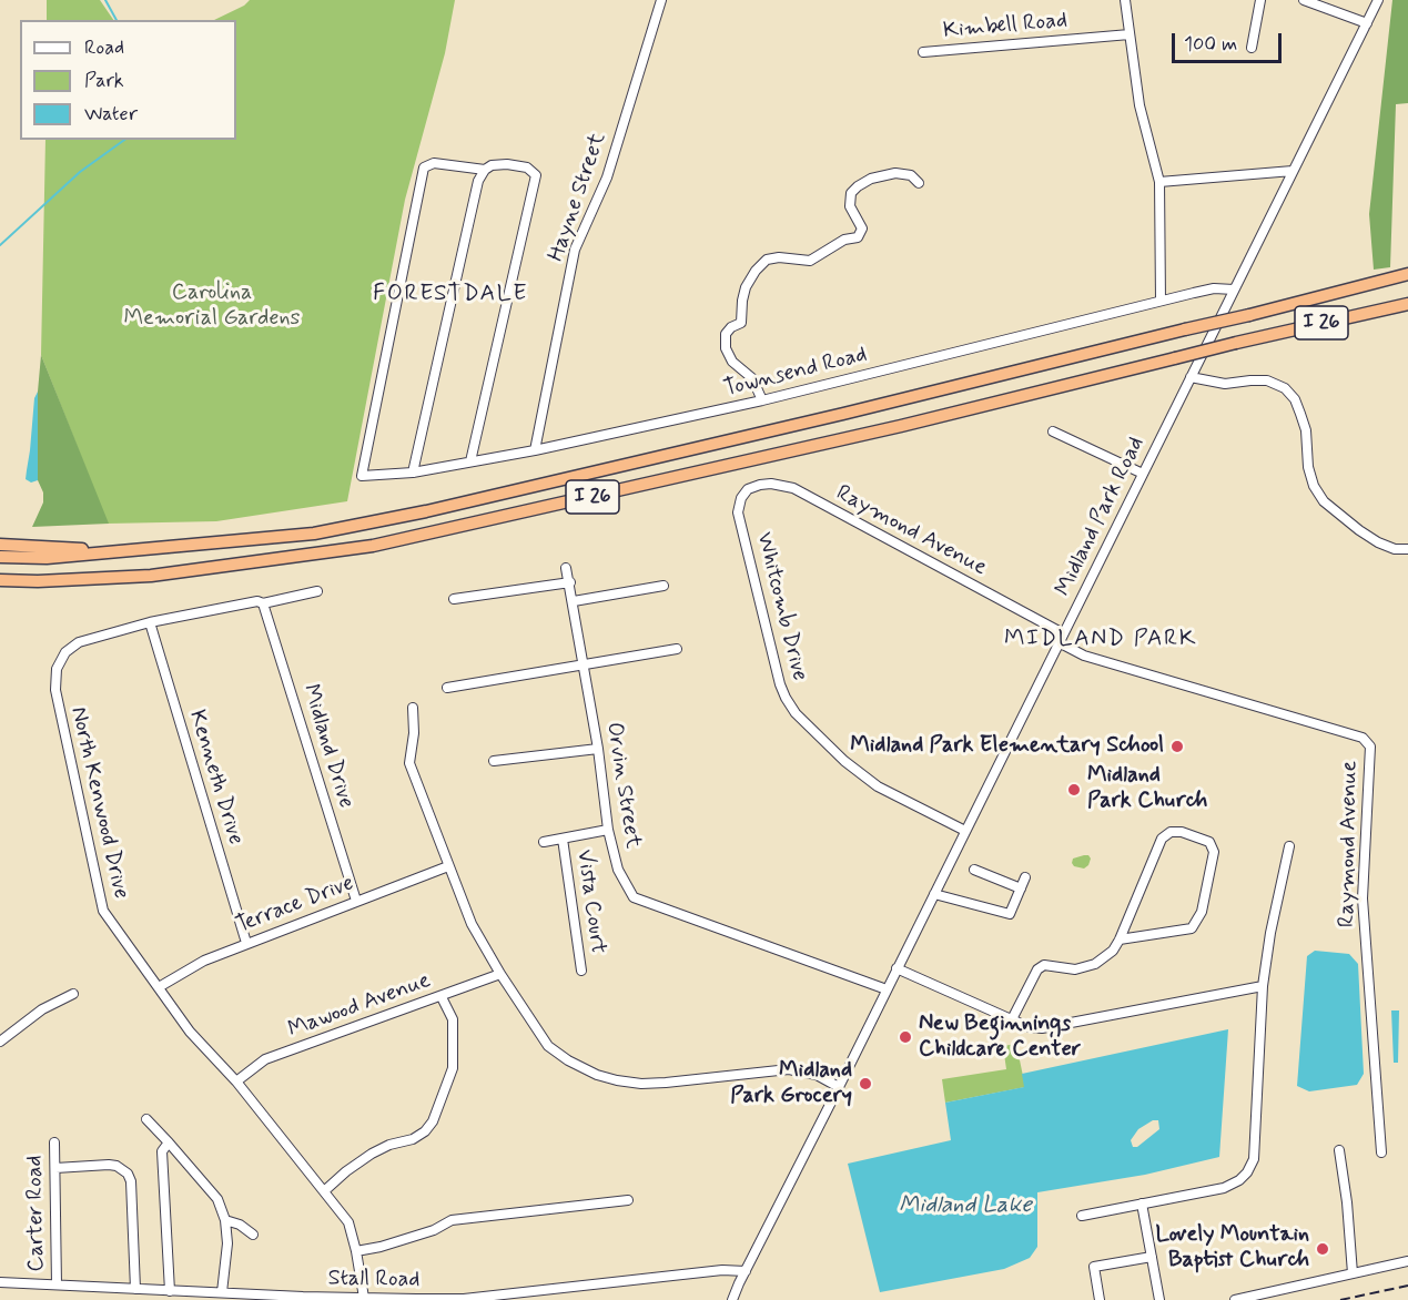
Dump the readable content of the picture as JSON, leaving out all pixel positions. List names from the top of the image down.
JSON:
{
  "streets": {
    "highway": ["I 26"],
    "street": [
      "Kimbell Road",
      "Hayne Street",
      "Townsend Road",
      "Midland Park Road",
      "Raymond Avenue",
      "Whitcomb Drive",
      "Midland Drive",
      "Kenneth Drive",
      "Orvin Street",
      "North Kenwood Drive",
      "Vista Court",
      "Terrace Drive",
      "Mawood Avenue",
      "Carter Road",
      "Stall Road"
    ]
  },
  "crossings": [
    ["Hayne Street", "Townsend Road"],
    ["Townsend Road", "Midland Park Road"],
    ["Midland Park Road", "Raymond Avenue"],
    ["Midland Park Road", "Whitcomb Drive"],
    ["Midland Park Road", "Orvin Street"],
    ["Midland Park Road", "Stall Road"],
    ["Raymond Avenue", "Whitcomb Drive"],
    ["Midland Drive", "North Kenwood Drive"],
    ["Midland Drive", "Terrace Drive"],
    ["Kenneth Drive", "North Kenwood Drive"],
    ["Kenneth Drive", "Terrace Drive"],
    ["North Kenwood Drive", "Terrace Drive"],
    ["North Kenwood Drive", "Mawood Avenue"],
    ["North Kenwood Drive", "Stall Road"],
    ["Carter Road", "Stall Road"]
  ],
  "districts": ["FORESTDALE", "MIDLAND PARK"],
  "water": ["Midland Lake"],
  "parks": ["Carolina Memorial Gardens"],
  "places": [
    "Midland Park Elementary School",
    "Midland Park Church",
    "New Beginnings Childcare Center",
    "Midland Park Grocery",
    "Lovely Mountain Baptist Church"
  ],
  "legend": ["Road", "Park", "Water"],
  "scale_bar": "100 m"
}
